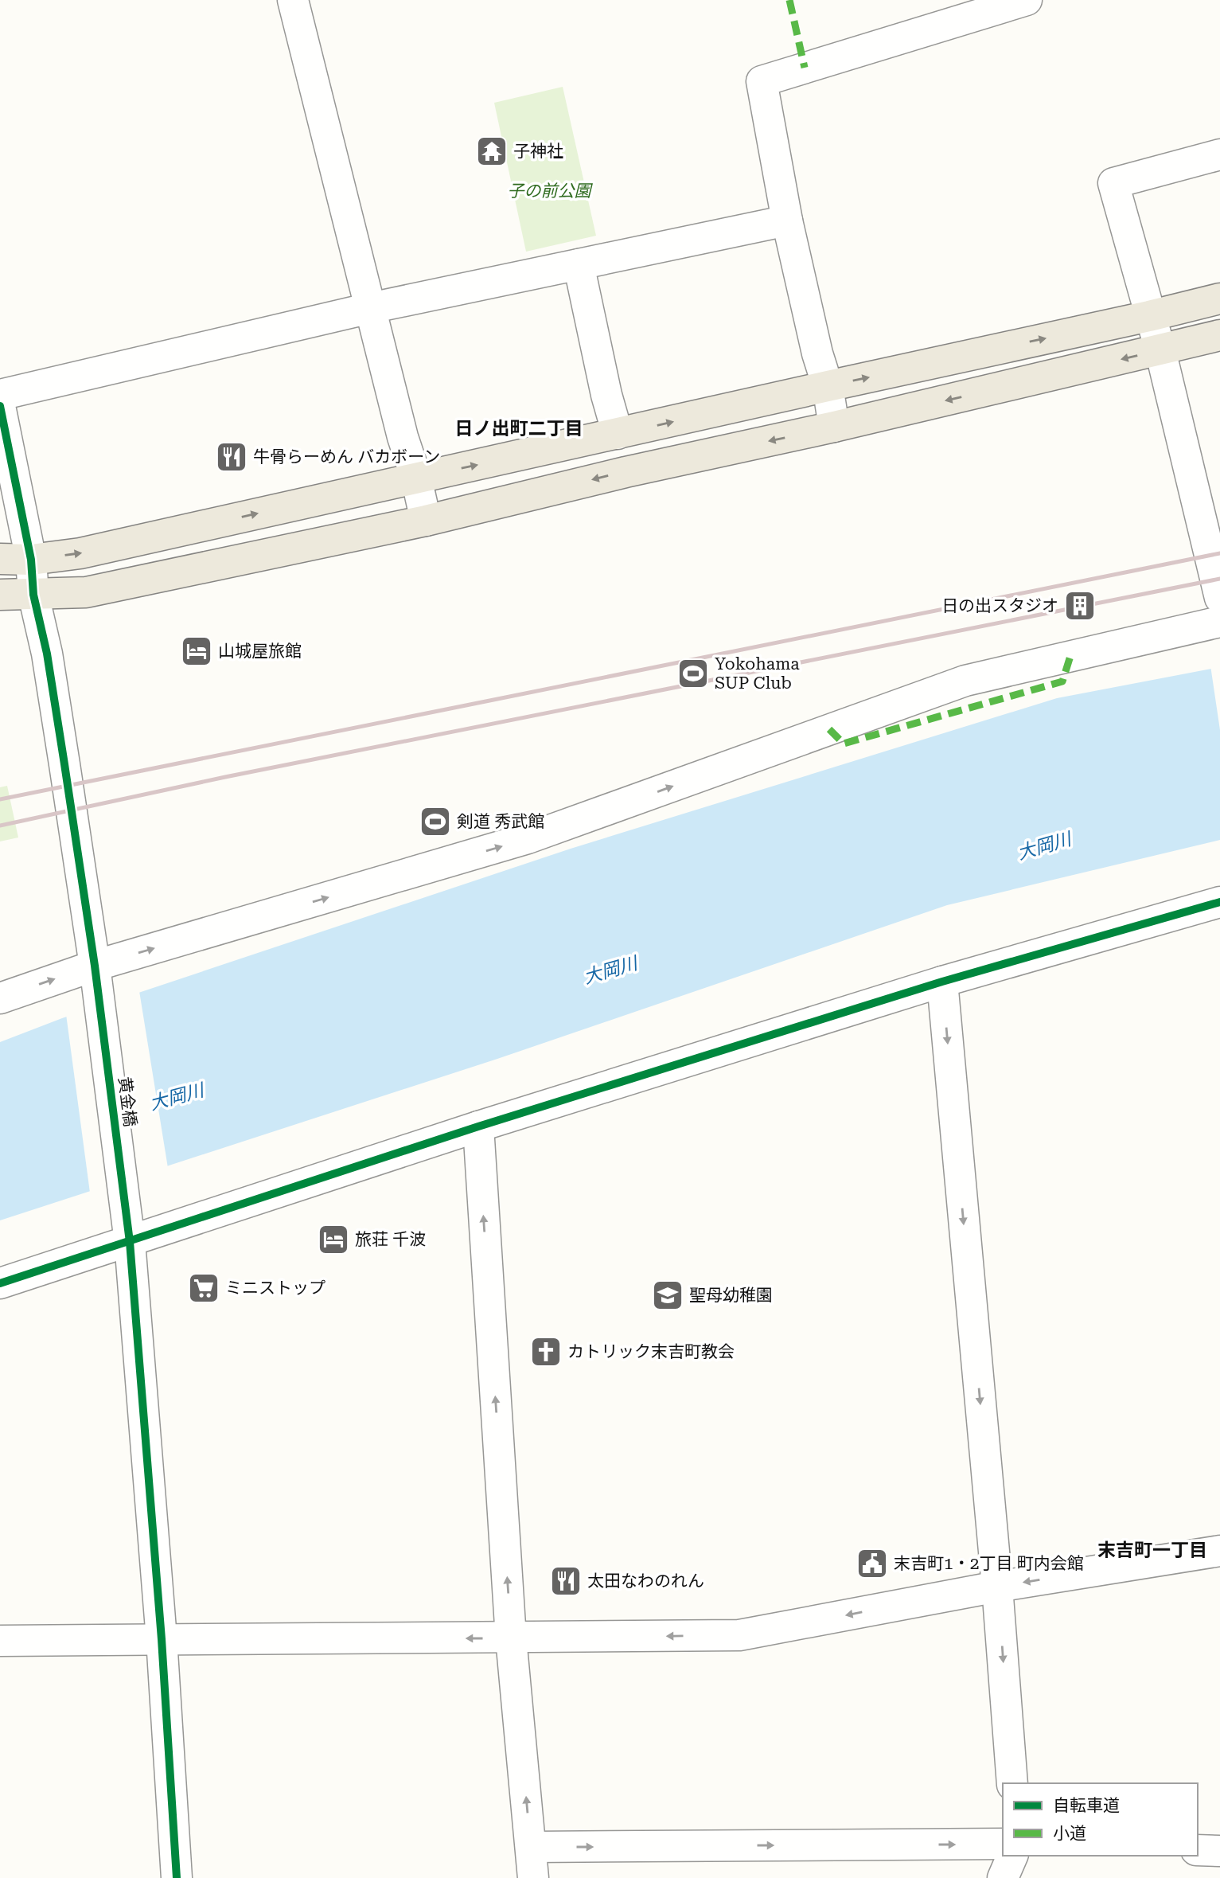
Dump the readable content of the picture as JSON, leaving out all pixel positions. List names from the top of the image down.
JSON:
{
  "streets": {
    "street": ["黄金橋"]
  },
  "districts": ["日ノ出町二丁目", "末吉町一丁目"],
  "water": ["大岡川"],
  "parks": ["子の前公園"],
  "places": {
    "temple": ["子神社"],
    "restaurant": ["牛骨らーめん バカボーン", "太田なわのれん"],
    "building": ["日の出スタジオ"],
    "hotel": ["山城屋旅館", "旅荘 千波"],
    "sports": ["Yokohama SUP Club", "剣道 秀武館"],
    "supermarket": ["ミニストップ"],
    "school or university": ["聖母幼稚園"],
    "church": ["カトリック末吉町教会"],
    "public building": ["末吉町1・2丁目 町内会館"]
  },
  "legend": ["自転車道", "小道"]
}
